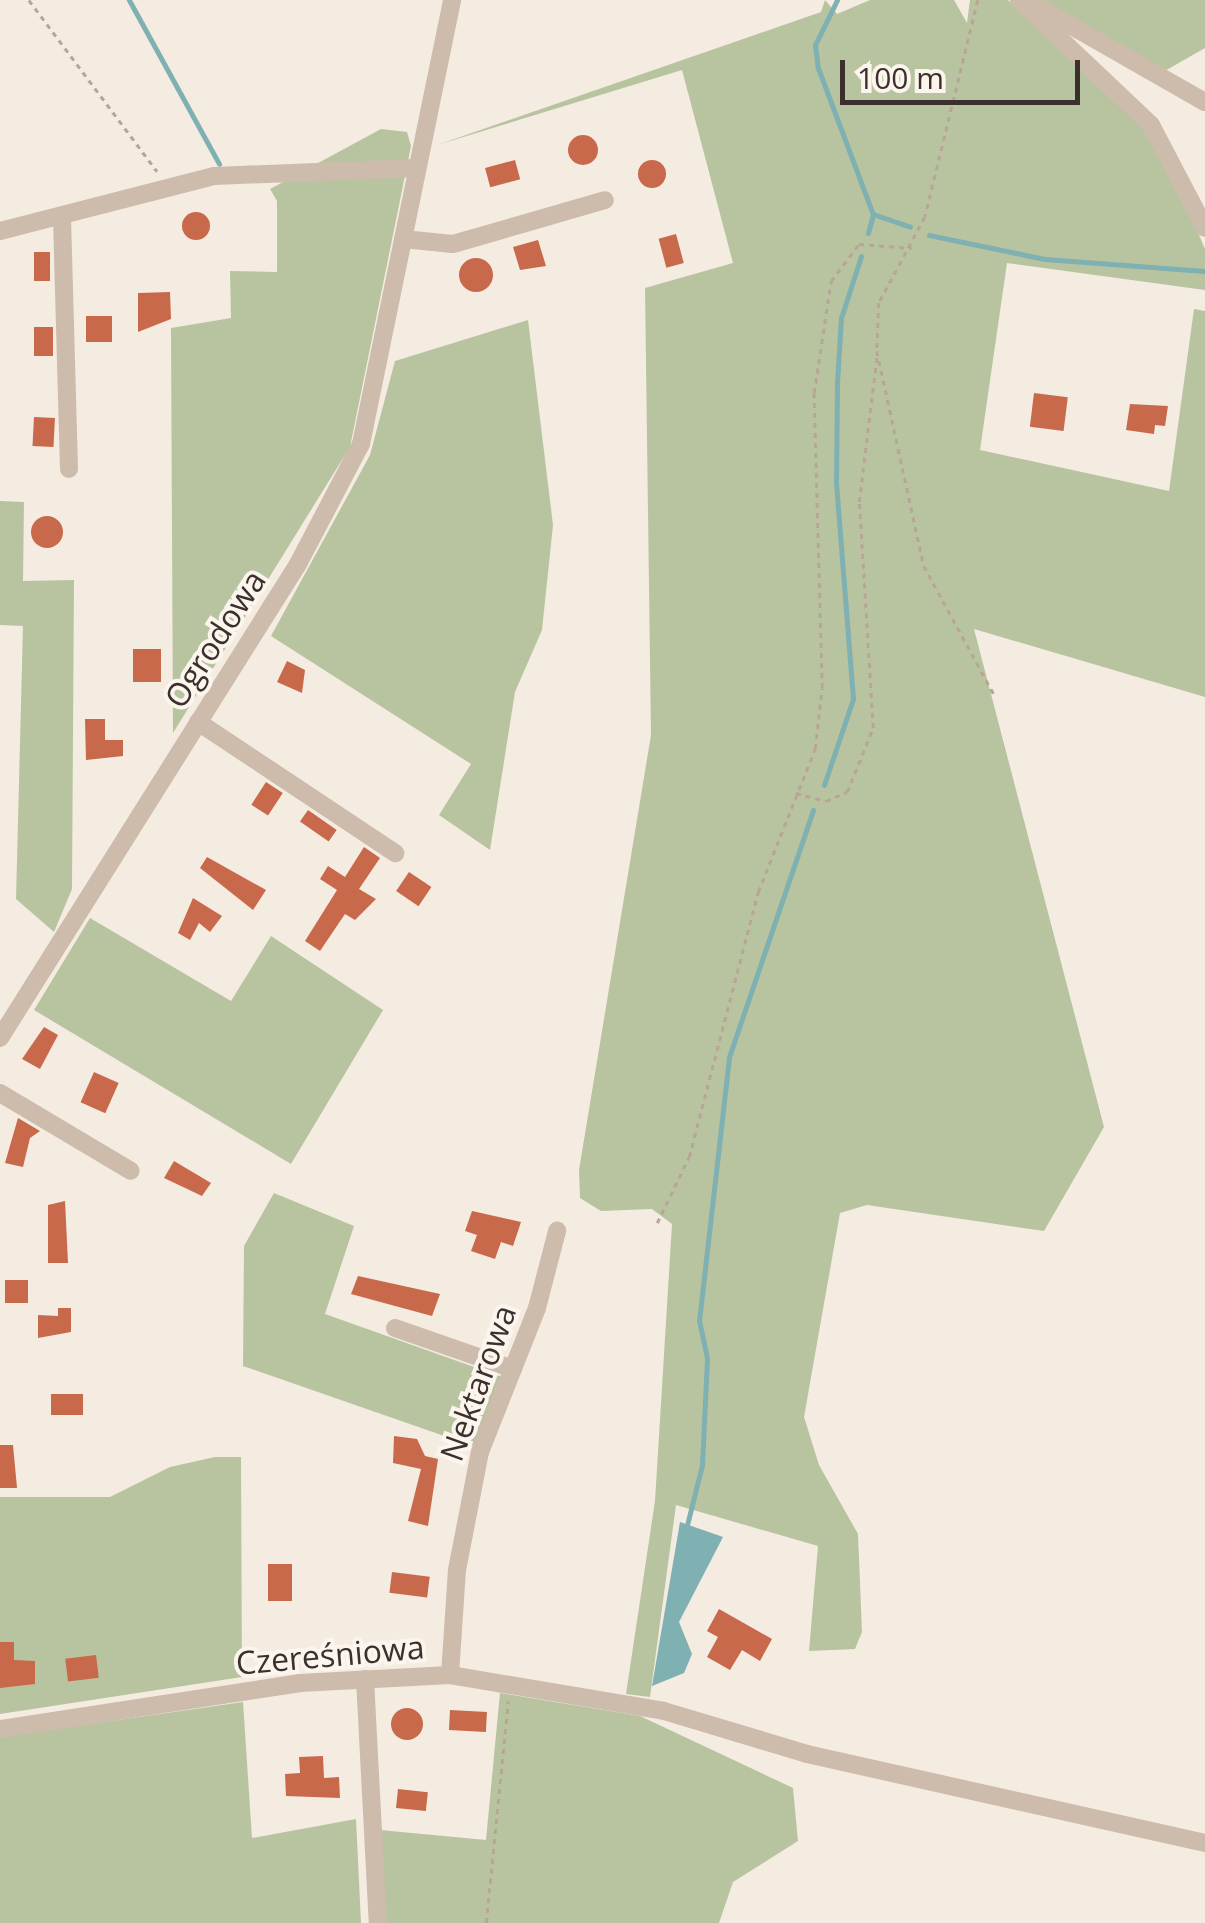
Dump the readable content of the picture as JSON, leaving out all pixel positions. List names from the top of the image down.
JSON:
{
  "streets": {
    "street": ["Ogrodowa", "Nektarowa", "Czereśniowa"]
  },
  "crossings": [
    ["Nektarowa", "Czereśniowa"]
  ],
  "scale_bar": "100 m"
}
